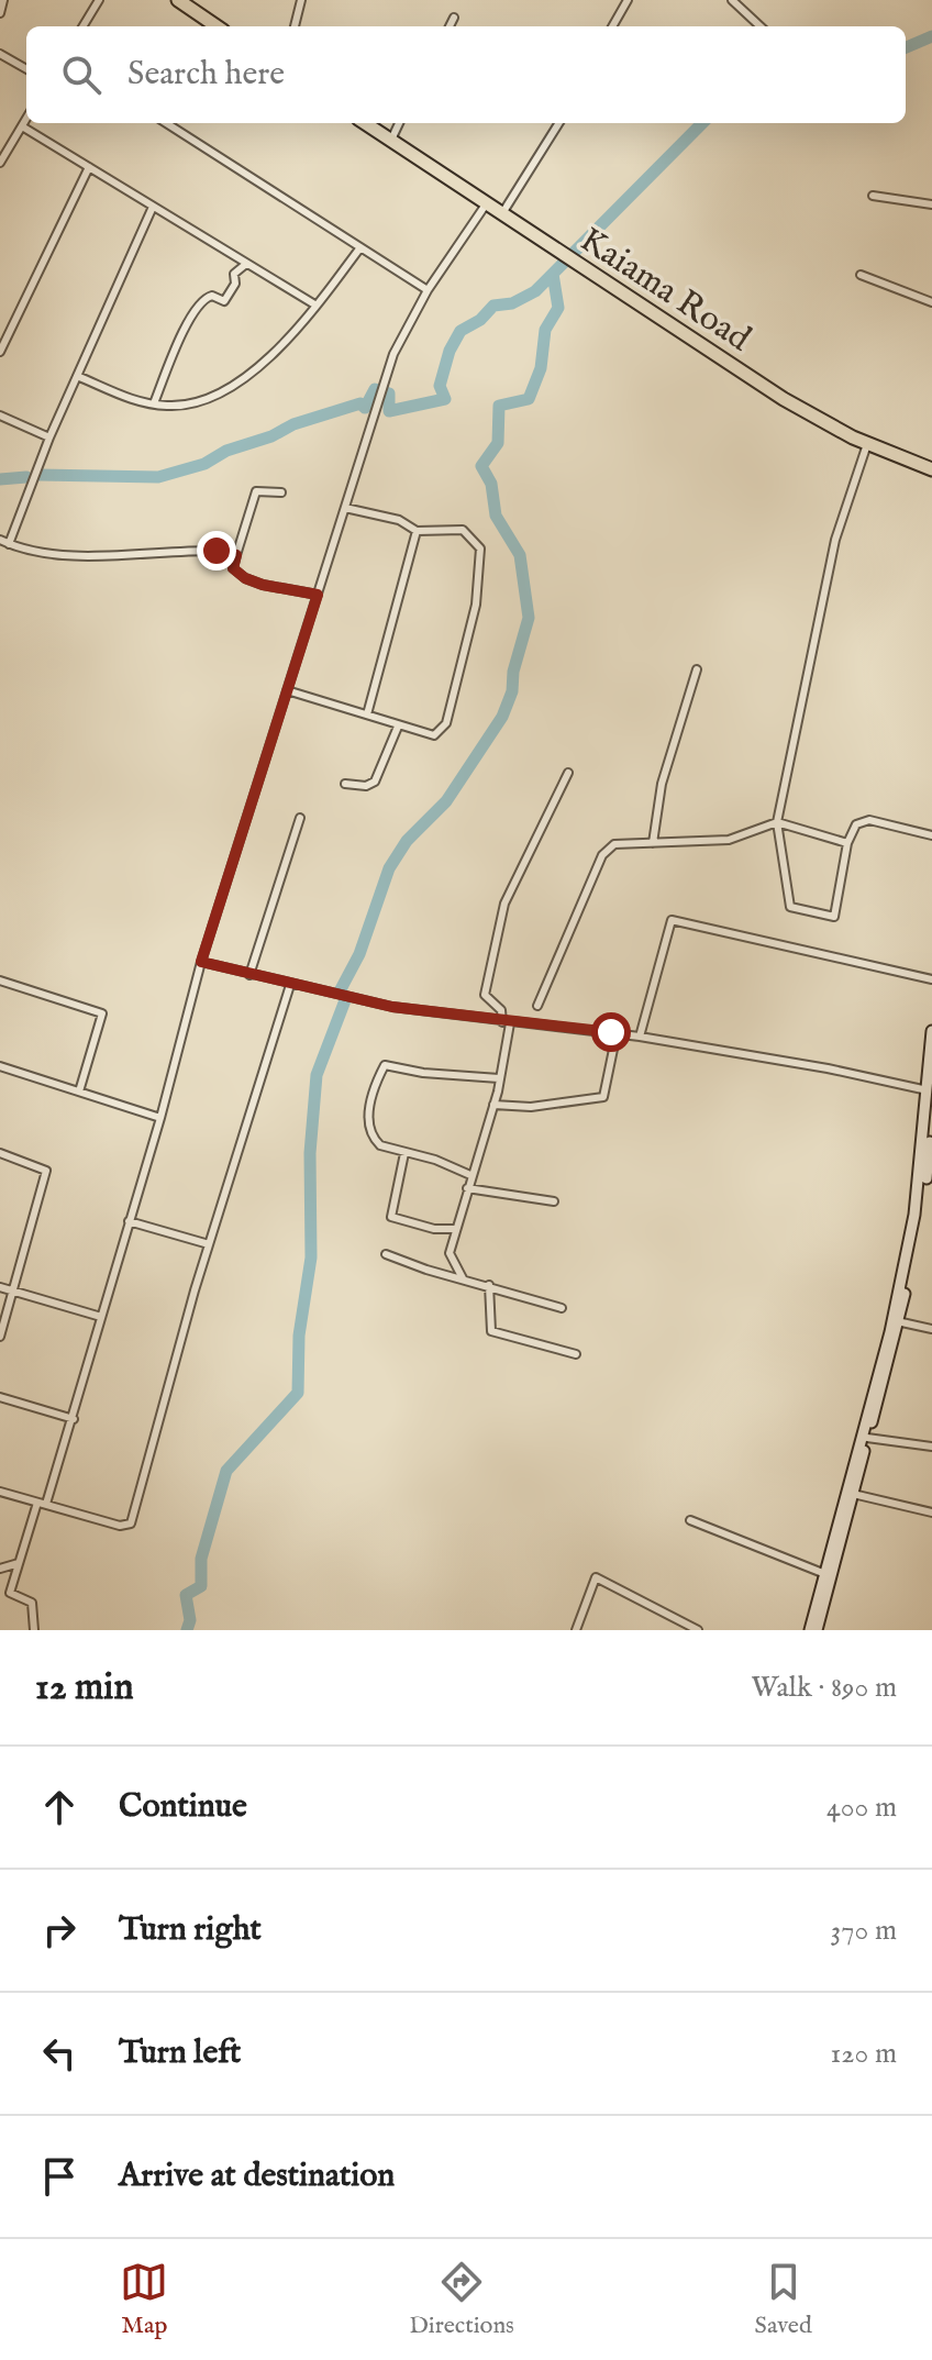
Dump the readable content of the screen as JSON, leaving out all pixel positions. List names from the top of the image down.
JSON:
{
  "streets": {
    "highway": ["Kaiama Road"]
  },
  "page": {
    "search": "Search here",
    "heading": ["12 min", "Walk · 890 m"],
    "list": [
      ["Continue", "400 m"],
      ["Turn right", "370 m"],
      ["Turn left", "120 m"],
      "Arrive at destination"
    ],
    "nav": ["Map", "Directions", "Saved"]
  }
}
